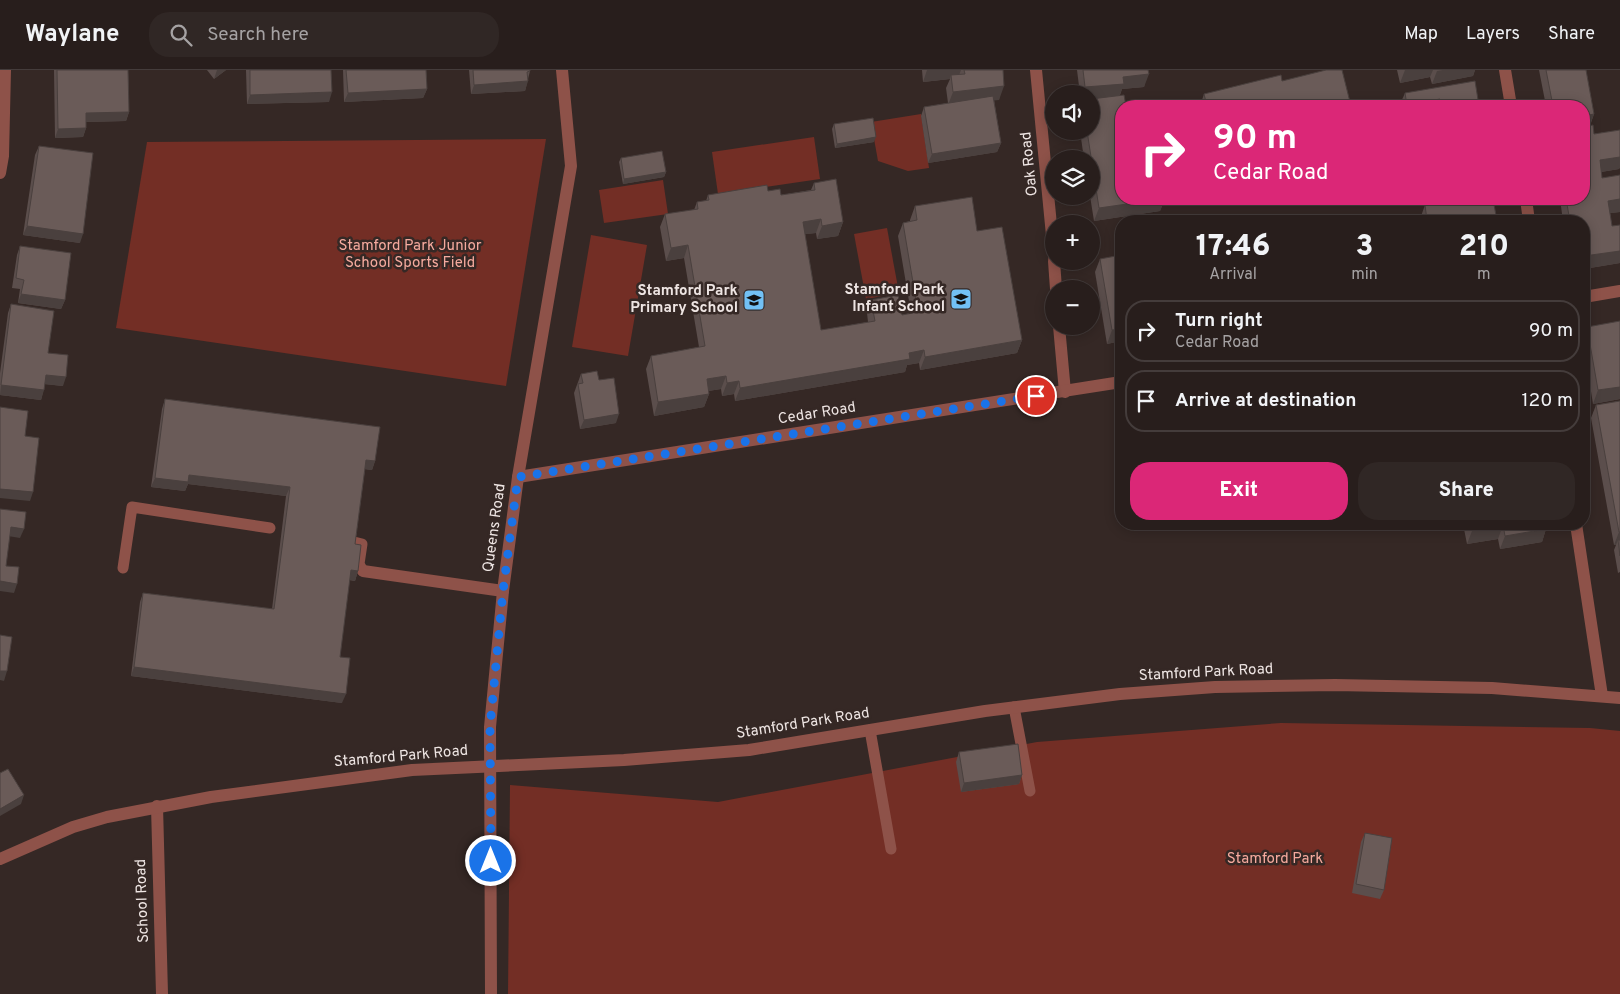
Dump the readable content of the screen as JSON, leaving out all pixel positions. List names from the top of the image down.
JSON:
{
  "streets": {
    "street": [
      "Oak Road",
      "Cedar Road",
      "Queens Road",
      "Stamford Park Road",
      "School Road"
    ]
  },
  "crossings": [
    ["Cedar Road", "Queens Road"],
    ["Queens Road", "Stamford Park Road"],
    ["Stamford Park Road", "School Road"]
  ],
  "parks": ["Stamford Park Junior School Sports Field", "Stamford Park"],
  "places": {
    "school or university": ["Stamford Park Infant School", "Stamford Park Primary School"]
  },
  "page": {
    "header": "Waylane",
    "search": "Search here",
    "nav": ["Map", "Layers", "Share"],
    "map_buttons": ["+", "−"],
    "turn": ["90 m", "Cedar Road"],
    "eta": [
      "17:46",
      "Arrival",
      "3",
      "min",
      "210",
      "m"
    ],
    "list": [
      {
        "name": "Turn right",
        "note": "Cedar Road",
        "value": "90 m"
      },
      {
        "name": "Arrive at destination",
        "value": "120 m"
      }
    ],
    "buttons": ["Exit", "Share"]
  }
}
